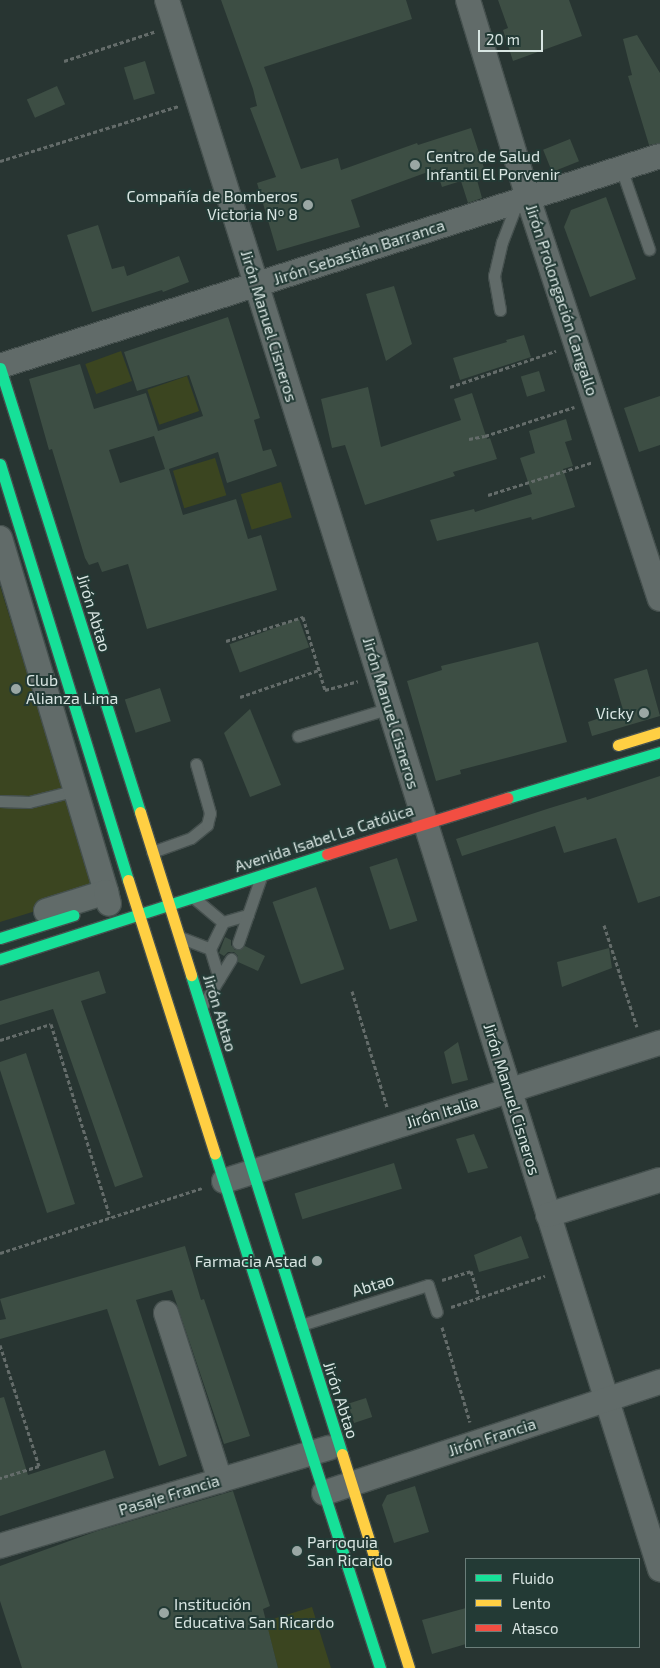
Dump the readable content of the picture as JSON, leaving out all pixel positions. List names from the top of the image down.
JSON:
{
  "streets": {
    "street": [
      "Jirón Sebastián Barranca",
      "Jirón Prolongación Cangallo",
      "Jirón Manuel Cisneros",
      "Jirón Abtao",
      "Avenida Isabel La Católica",
      "Jirón Italia",
      "Jirón Francia",
      "Pasaje Francia"
    ],
    "lane": ["Abtao"]
  },
  "crossings": [
    ["Jirón Sebastián Barranca", "Jirón Prolongación Cangallo"],
    ["Jirón Sebastián Barranca", "Jirón Manuel Cisneros"],
    ["Jirón Sebastián Barranca", "Jirón Abtao"],
    ["Jirón Manuel Cisneros", "Avenida Isabel La Católica"],
    ["Jirón Manuel Cisneros", "Jirón Italia"],
    ["Jirón Manuel Cisneros", "Jirón Francia"],
    ["Jirón Abtao", "Avenida Isabel La Católica"],
    ["Jirón Abtao", "Jirón Italia"],
    ["Jirón Abtao", "Abtao"],
    ["Jirón Abtao", "Jirón Francia"],
    ["Jirón Abtao", "Pasaje Francia"]
  ],
  "places": [
    "Centro de Salud Infantil El Porvenir",
    "Compañía de Bomberos Victoria Nº 8",
    "Club Alianza Lima",
    "Vicky",
    "Farmacia Astad",
    "Parroquia San Ricardo",
    "Institución Educativa San Ricardo"
  ],
  "legend": ["Fluido", "Lento", "Atasco"],
  "scale_bar": "20 m"
}
